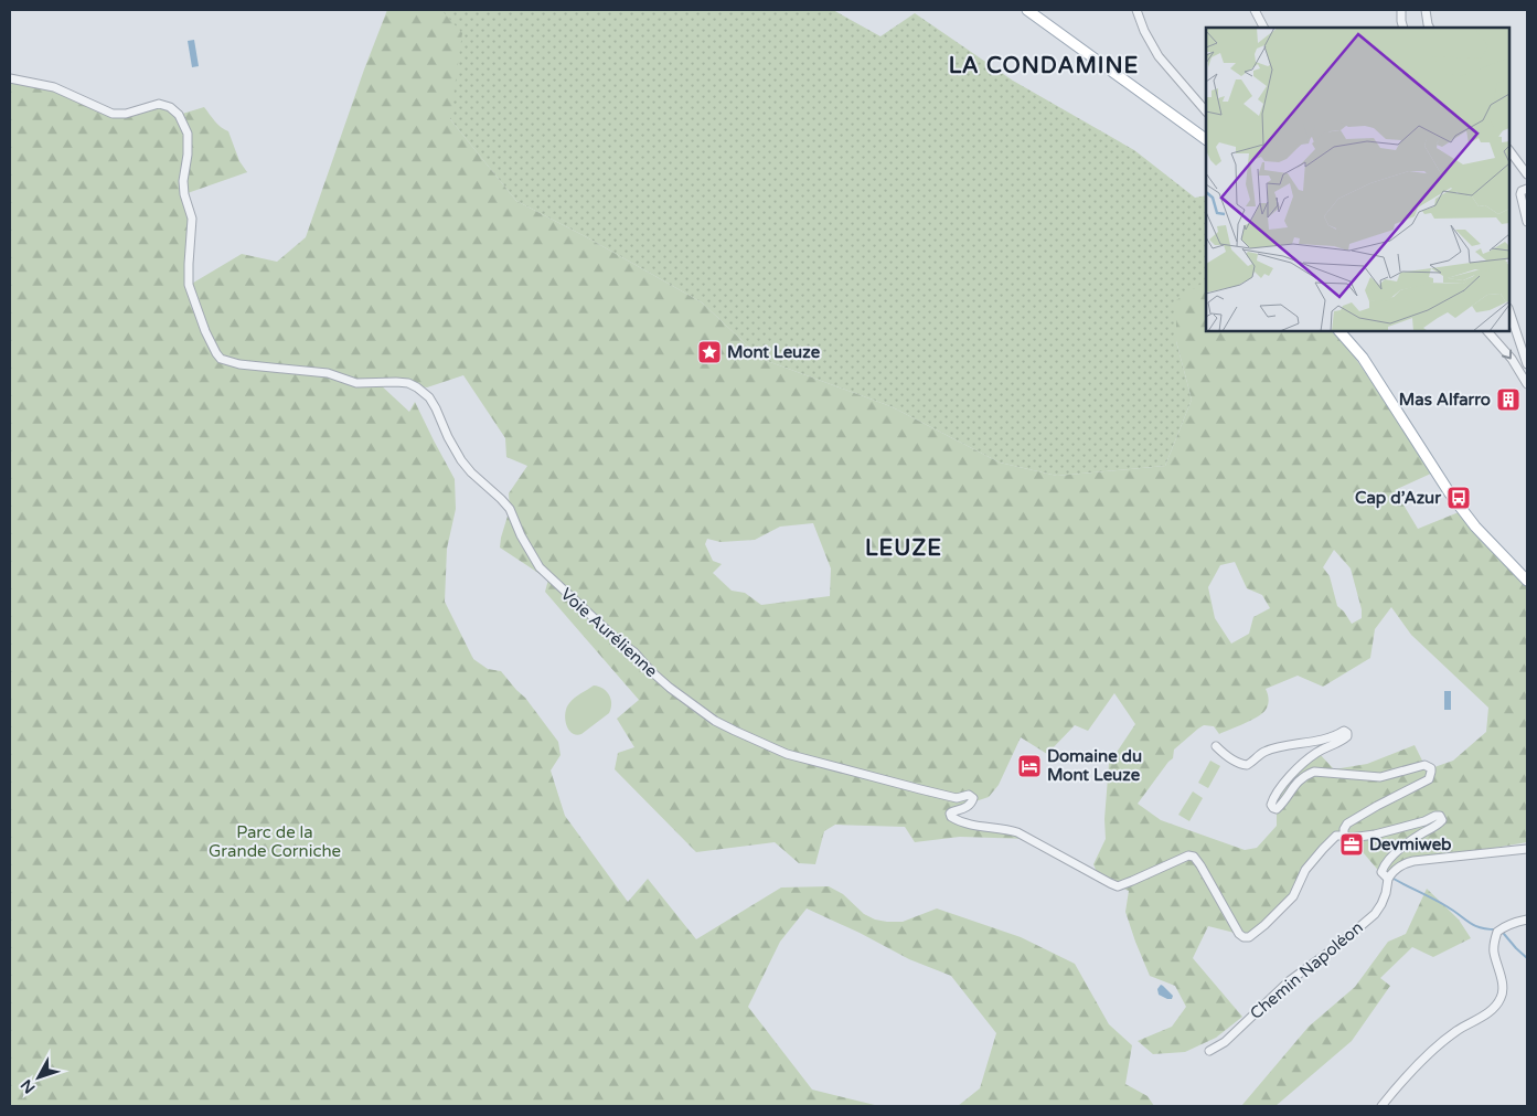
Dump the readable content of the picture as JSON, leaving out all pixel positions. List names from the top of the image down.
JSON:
{
  "streets": {
    "street": ["Voie Aurélienne", "Chemin Napoléon"]
  },
  "crossings": [
    ["Voie Aurélienne", "Chemin Napoléon"]
  ],
  "districts": ["LA CONDAMINE", "LEUZE"],
  "parks": ["Parc de la Grande Corniche"],
  "places": {
    "place": ["Mont Leuze"],
    "building": ["Mas Alfarro"],
    "bus stop": ["Cap d’Azur"],
    "hotel": ["Domaine du Mont Leuze"],
    "office": ["Devmiweb"]
  },
  "north": "bottom left"
}
